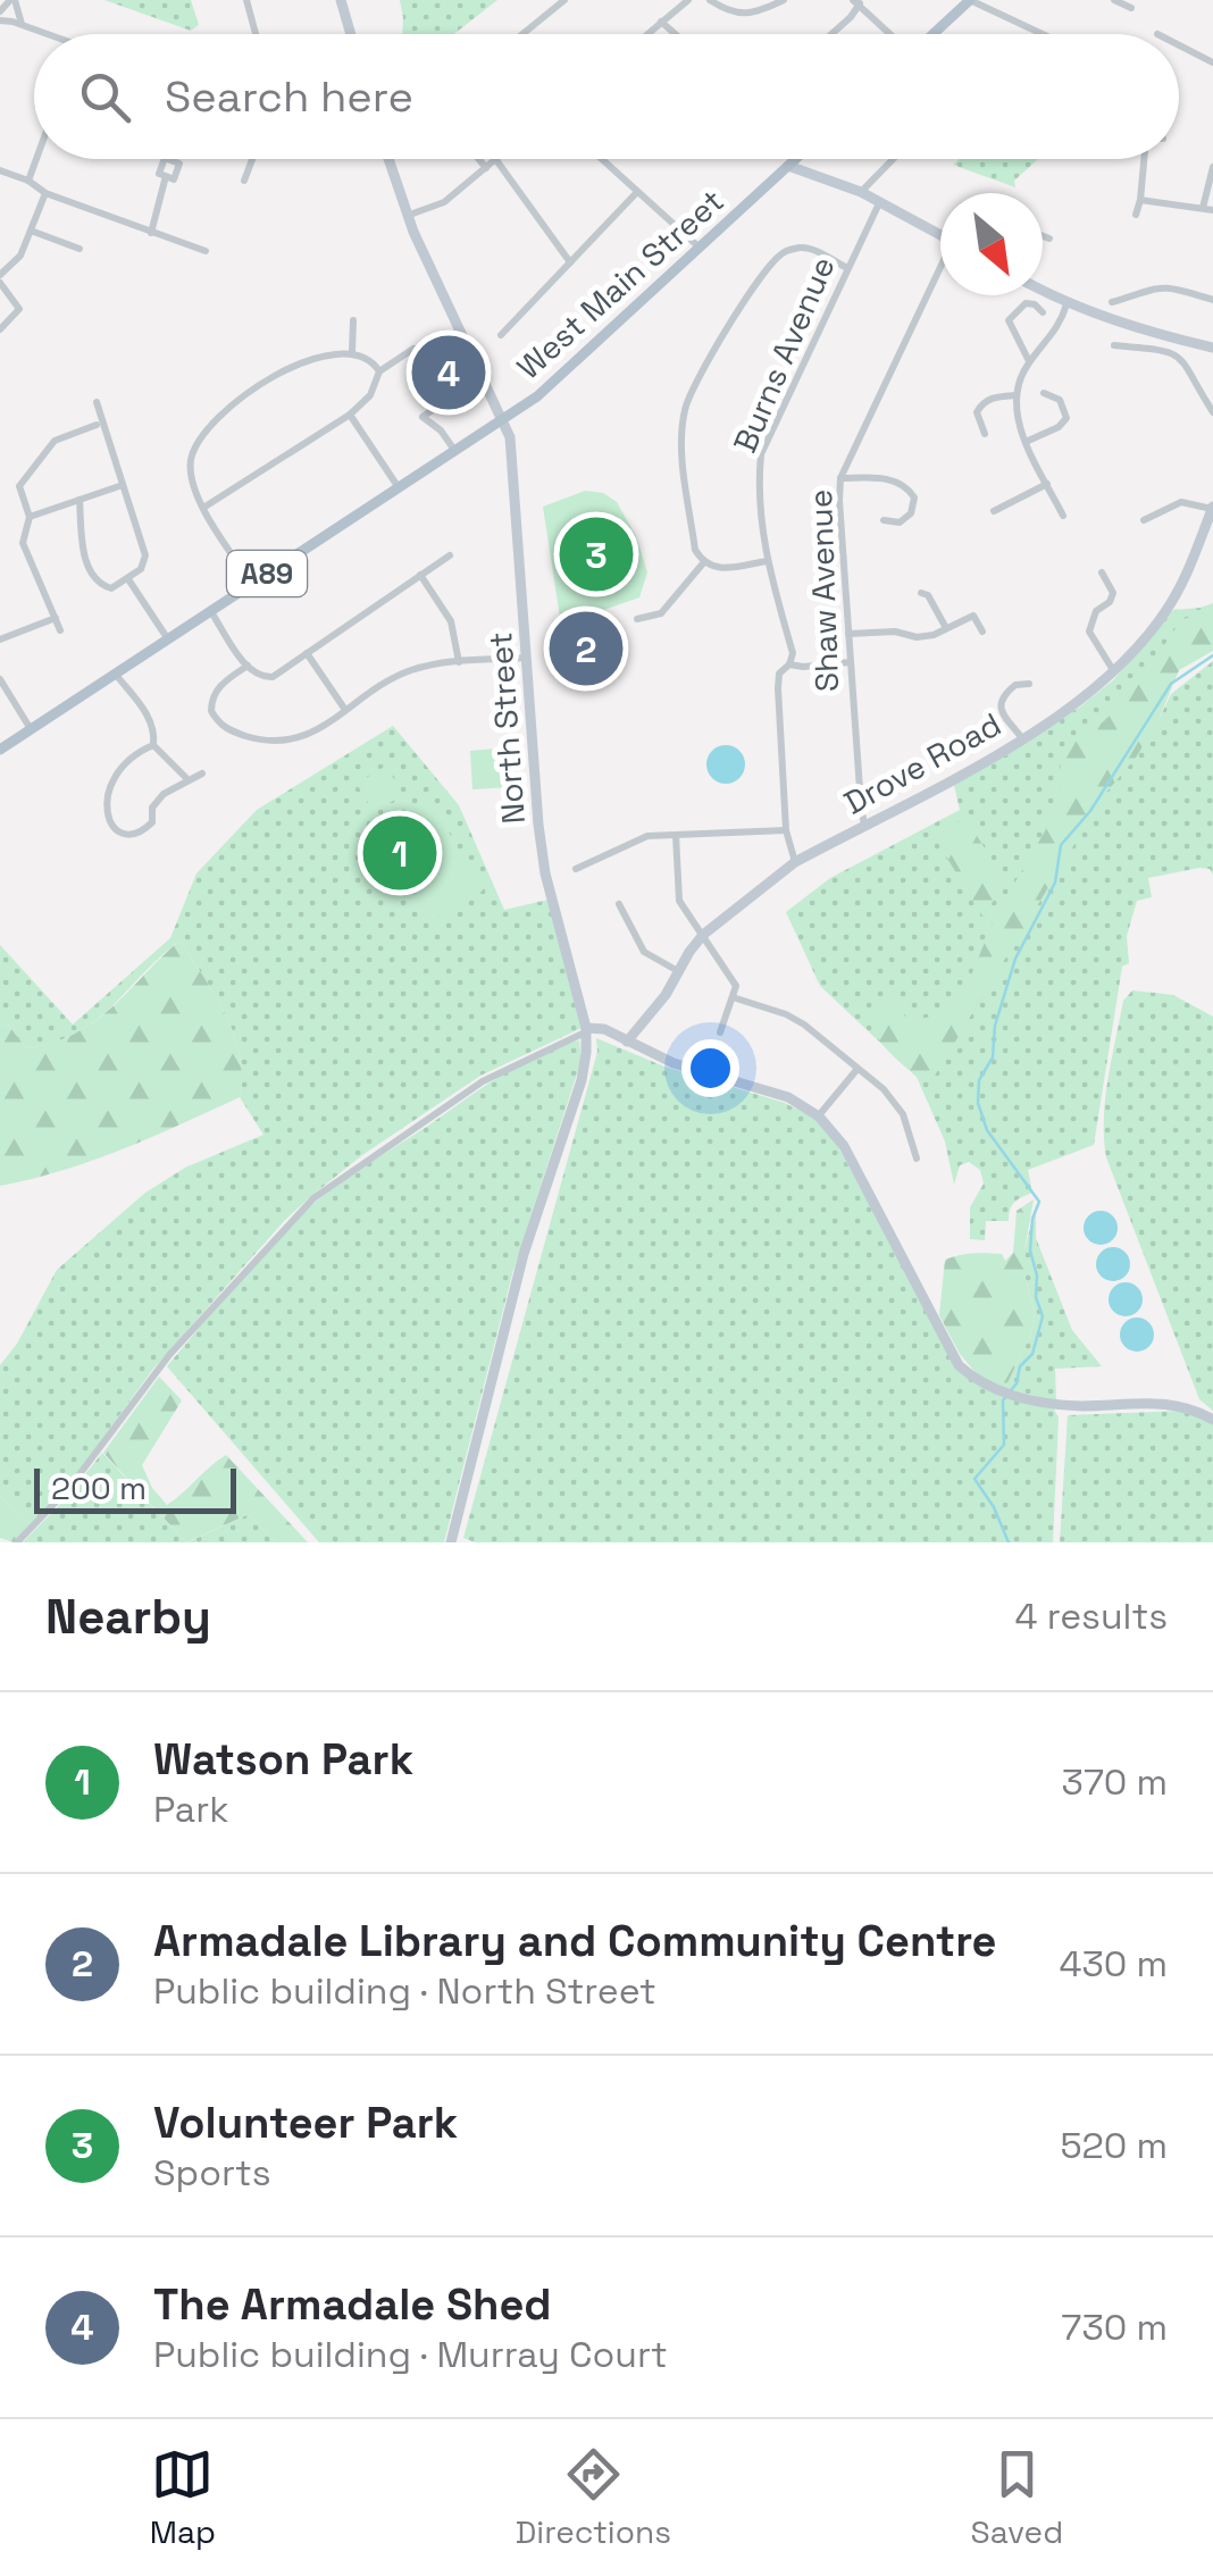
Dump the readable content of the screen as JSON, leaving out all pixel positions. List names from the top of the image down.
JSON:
{
  "streets": {
    "main road": ["West Main Street", "A89"],
    "street": [
      "Burns Avenue",
      "Shaw Avenue",
      "North Street",
      "Drove Road"
    ]
  },
  "crossings": [
    ["West Main Street", "A89"],
    ["West Main Street", "North Street"],
    ["Burns Avenue", "Drove Road"],
    ["A89", "North Street"],
    ["Shaw Avenue", "Drove Road"]
  ],
  "scale_bar": "200 m",
  "north": "bottom right",
  "page": {
    "search": "Search here",
    "pins": [
      "4",
      "3",
      "2",
      "1"
    ],
    "scale": "200 m",
    "heading": ["Nearby", "4 results"],
    "list": [
      {
        "mark": "1",
        "name": "Watson Park",
        "note": "Park",
        "value": "370 m"
      },
      {
        "mark": "2",
        "name": "Armadale Library and Community Centre",
        "note": "Public building · North Street",
        "value": "430 m"
      },
      {
        "mark": "3",
        "name": "Volunteer Park",
        "note": "Sports",
        "value": "520 m"
      },
      {
        "mark": "4",
        "name": "The Armadale Shed",
        "note": "Public building · Murray Court",
        "value": "730 m"
      }
    ],
    "nav": ["Map", "Directions", "Saved"]
  }
}
